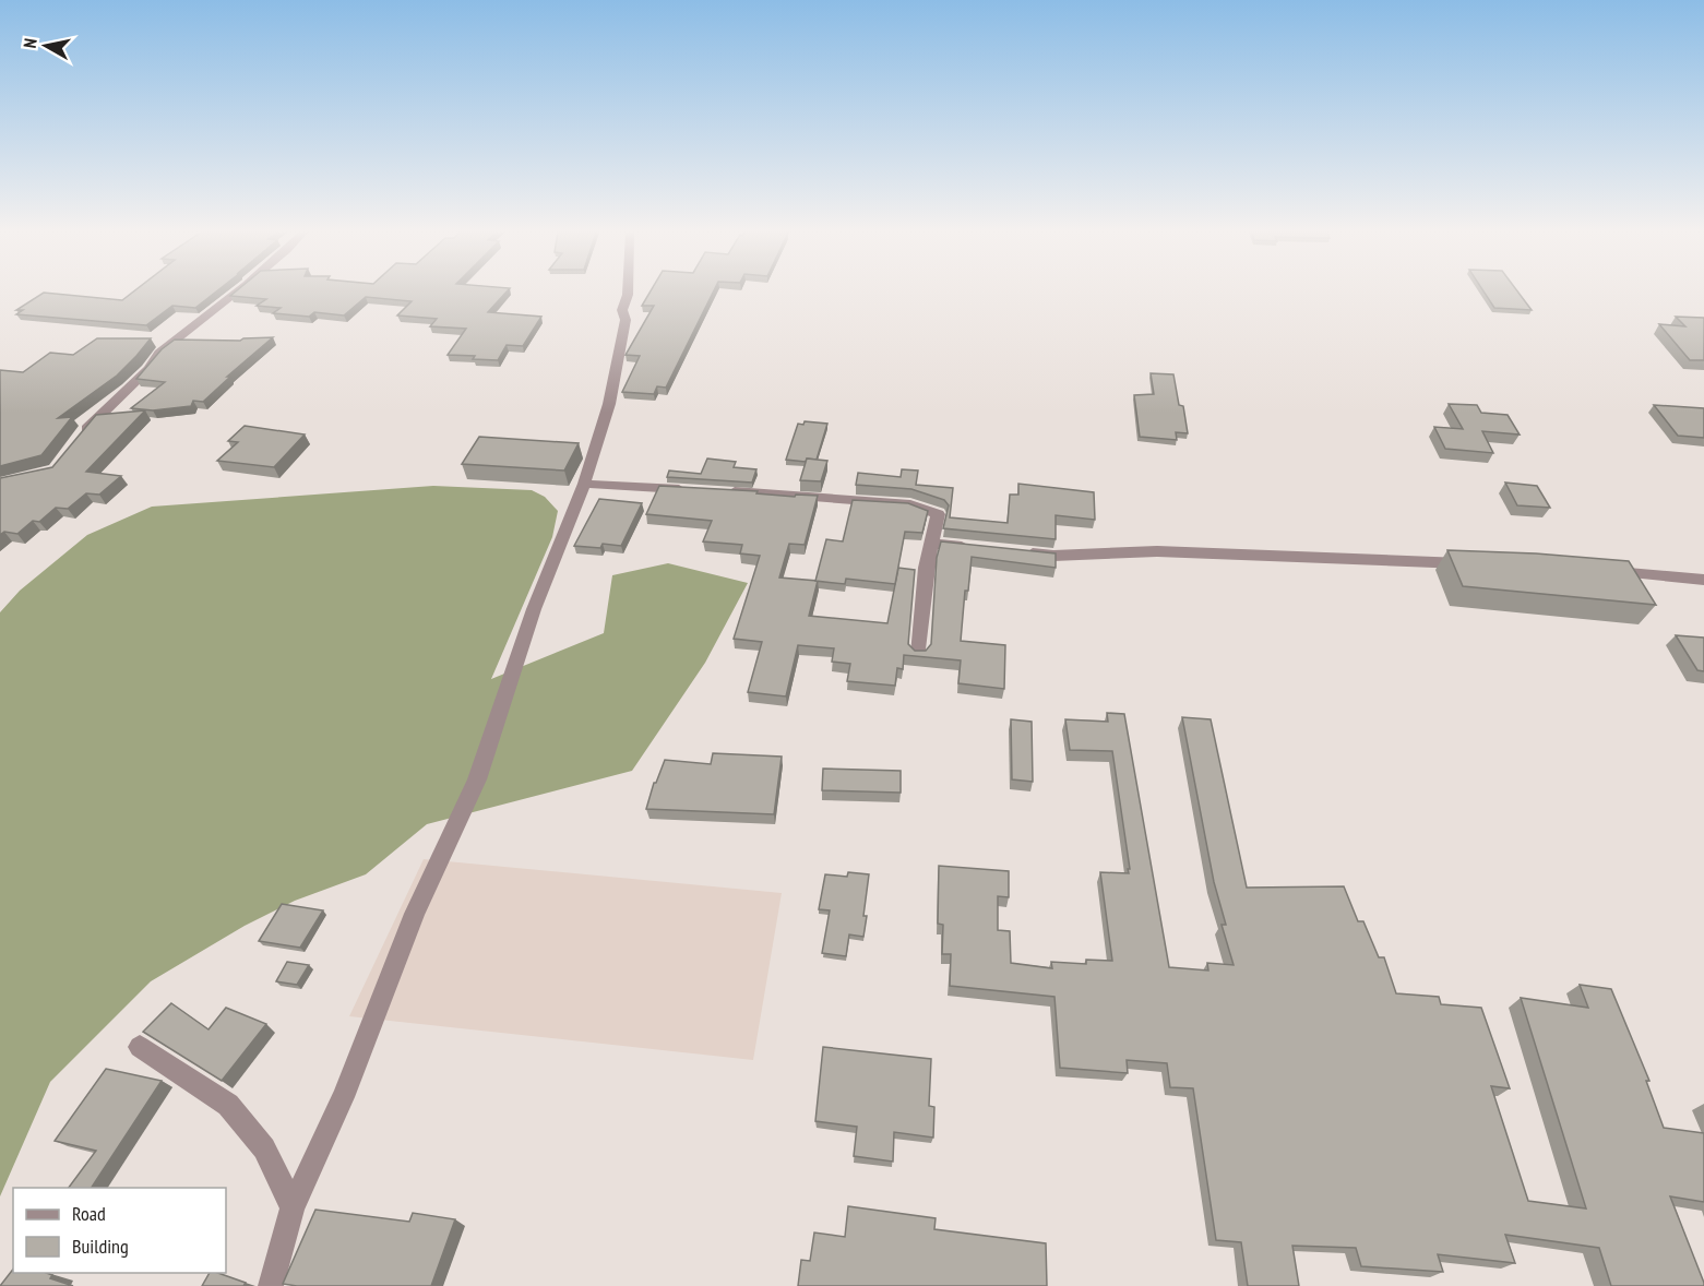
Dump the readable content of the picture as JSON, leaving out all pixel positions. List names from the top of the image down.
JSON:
{
  "legend": ["Road", "Building"],
  "north": "left"
}
